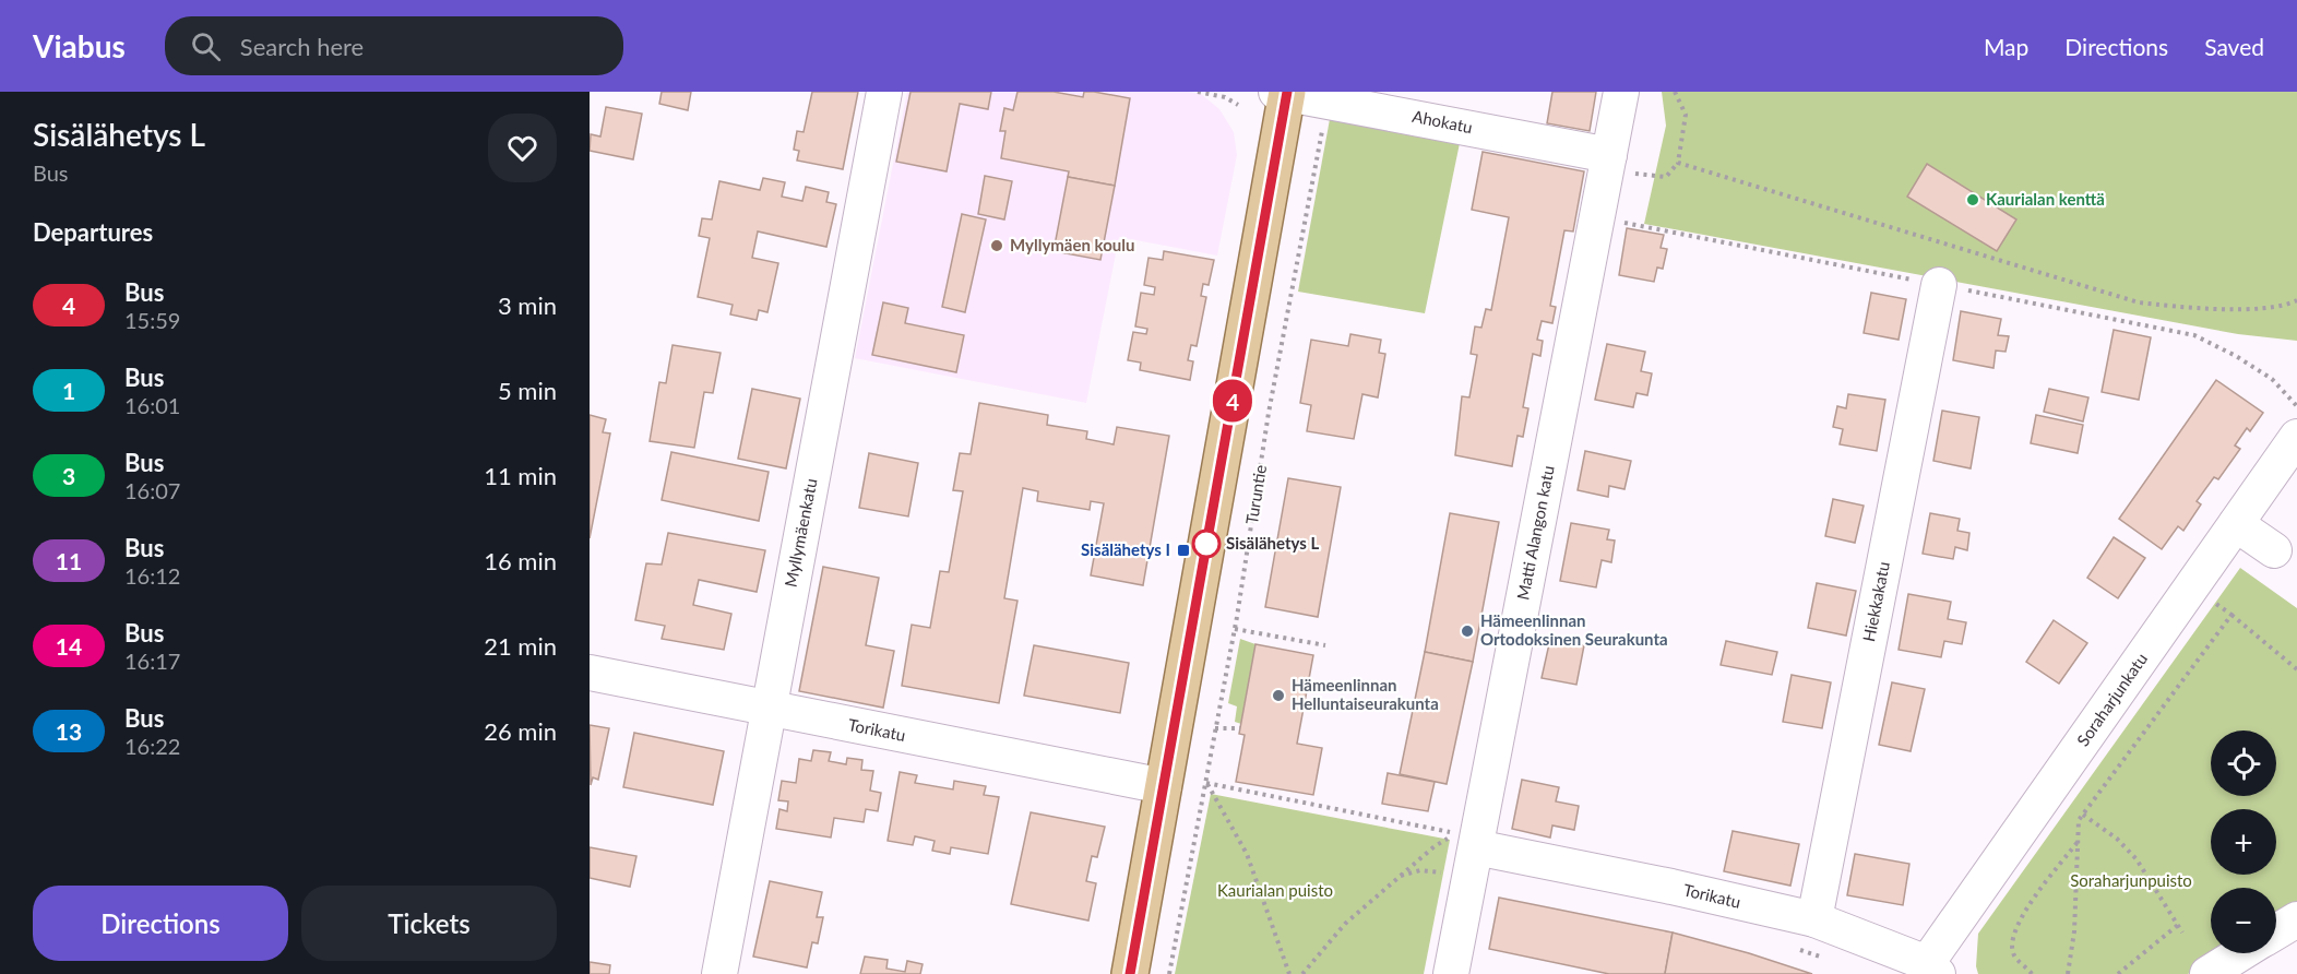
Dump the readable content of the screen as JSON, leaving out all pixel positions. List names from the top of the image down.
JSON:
{
  "streets": {
    "street": [
      "Ahokatu",
      "Myllymäenkatu",
      "Matti Alangon katu",
      "Hiekkakatu",
      "Soraharjunkatu",
      "Torikatu"
    ],
    "path": ["Turuntie"]
  },
  "crossings": [
    ["Ahokatu", "Turuntie"],
    ["Ahokatu", "Matti Alangon katu"],
    ["Myllymäenkatu", "Torikatu"],
    ["Matti Alangon katu", "Torikatu"],
    ["Hiekkakatu", "Torikatu"],
    ["Soraharjunkatu", "Torikatu"]
  ],
  "parks": ["Soraharjunpuisto", "Kaurialan puisto"],
  "places": {
    "other": [
      "Kaurialan kenttä",
      "Myllymäen koulu",
      "Sisälähetys L",
      "Hämeenlinnan Ortodoksinen Seurakunta",
      "Hämeenlinnan Helluntaiseurakunta"
    ],
    "transit": ["Sisälähetys I"]
  },
  "lines": ["bus line 4"],
  "page": {
    "header": "Viabus",
    "search": "Search here",
    "nav": ["Map", "Directions", "Saved"],
    "heading": [
      ["Sisälähetys L", "Bus"],
      "Departures"
    ],
    "on_map": "4",
    "list": [
      {
        "mark": "4",
        "name": "Bus",
        "note": "15:59",
        "value": "3 min"
      },
      {
        "mark": "1",
        "name": "Bus",
        "note": "16:01",
        "value": "5 min"
      },
      {
        "mark": "3",
        "name": "Bus",
        "note": "16:07",
        "value": "11 min"
      },
      {
        "mark": "11",
        "name": "Bus",
        "note": "16:12",
        "value": "16 min"
      },
      {
        "mark": "14",
        "name": "Bus",
        "note": "16:17",
        "value": "21 min"
      },
      {
        "mark": "13",
        "name": "Bus",
        "note": "16:22",
        "value": "26 min"
      }
    ],
    "map_buttons": ["+", "−"],
    "buttons": ["Directions", "Tickets"]
  }
}
